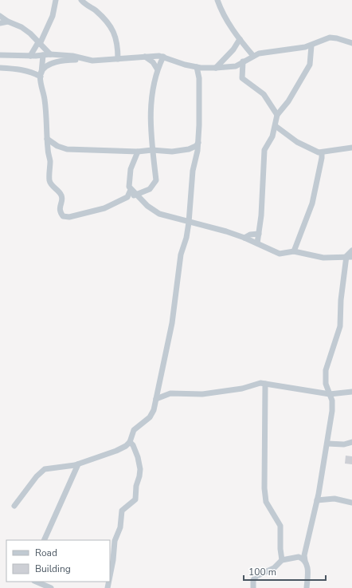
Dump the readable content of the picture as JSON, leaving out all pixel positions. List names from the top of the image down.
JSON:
{
  "legend": ["Road", "Building"],
  "scale_bar": "100 m"
}
